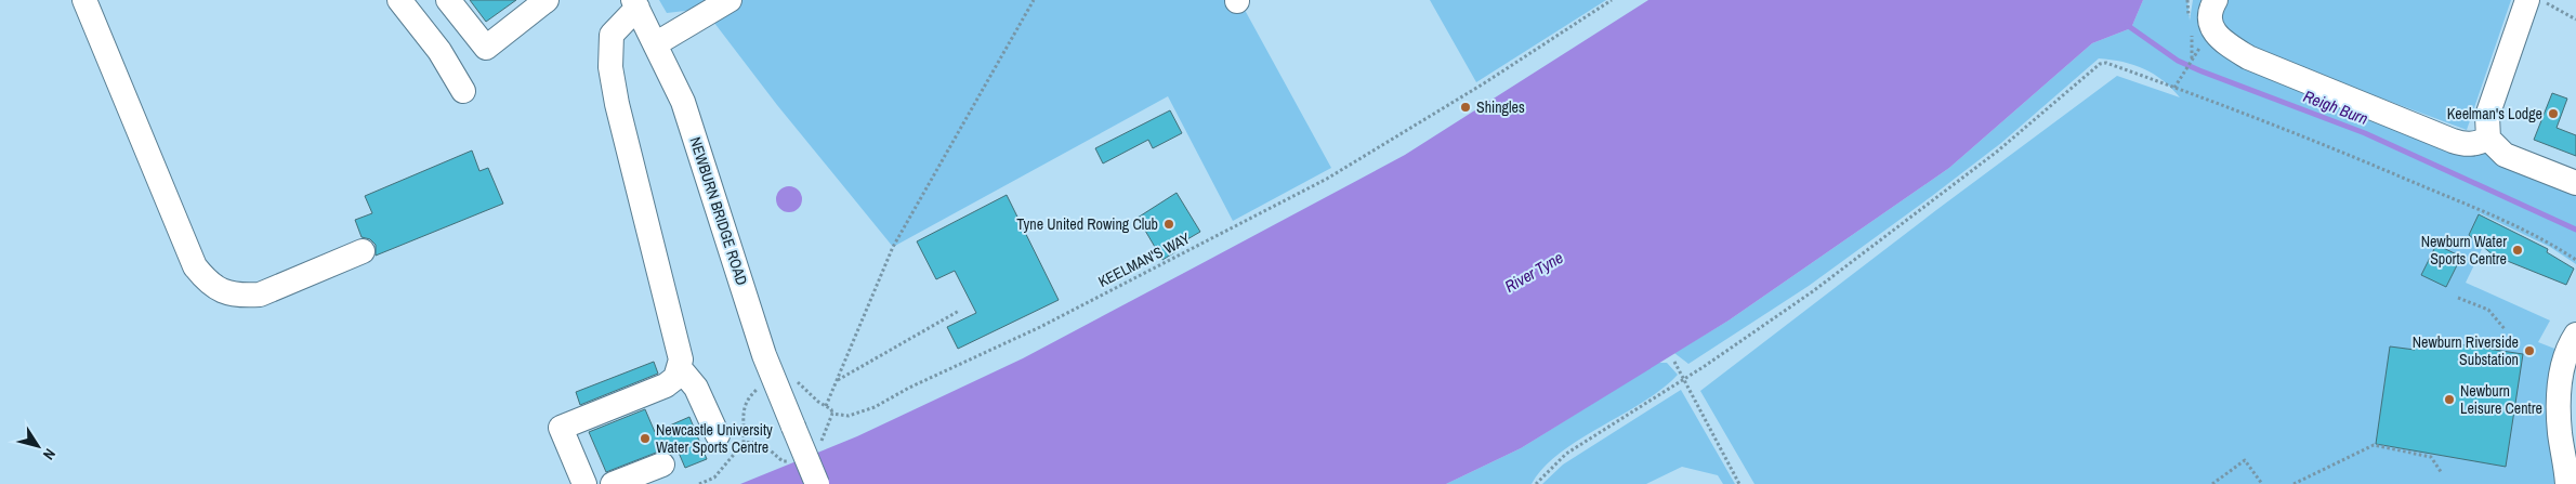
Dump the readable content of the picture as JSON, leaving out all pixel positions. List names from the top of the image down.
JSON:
{
  "streets": {
    "street": ["NEWBURN BRIDGE ROAD"],
    "path": ["KEELMAN'S WAY"]
  },
  "water": ["Reigh Burn", "River Tyne"],
  "places": [
    "Shingles",
    "Keelman's Lodge",
    "Tyne United Rowing Club",
    "Newburn Water Sports Centre",
    "Newburn Riverside Substation",
    "Newburn Leisure Centre",
    "Newcastle University Water Sports Centre"
  ],
  "north": "bottom right"
}
